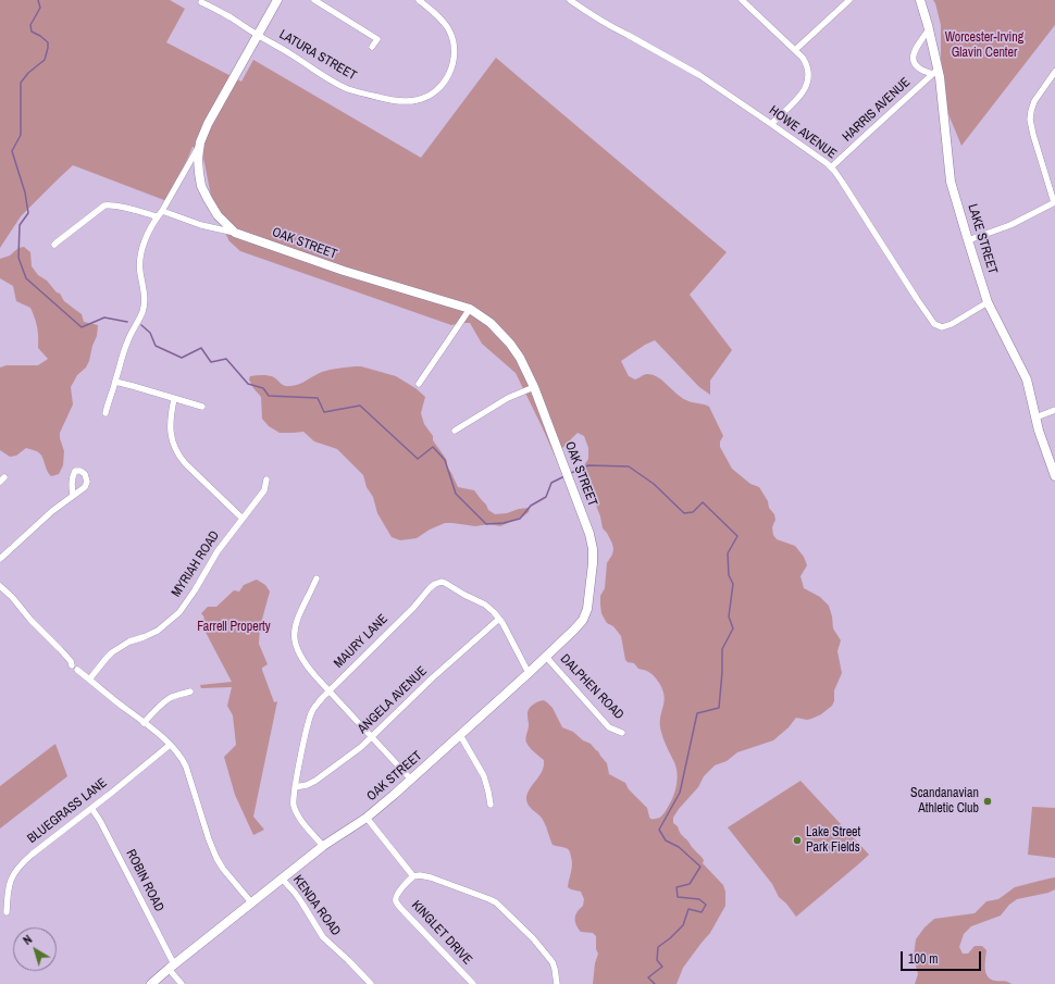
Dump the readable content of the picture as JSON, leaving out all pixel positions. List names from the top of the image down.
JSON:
{
  "streets": {
    "street": [
      "LATURA STREET",
      "HARRIS AVENUE",
      "HOWE AVENUE",
      "LAKE STREET",
      "OAK STREET",
      "MYRIAH ROAD",
      "MAURY LANE",
      "DALPHEN ROAD",
      "ANGELA AVENUE",
      "BLUEGRASS LANE",
      "ROBIN ROAD",
      "KENDA ROAD",
      "KINGLET DRIVE"
    ]
  },
  "crossings": [
    ["LATURA STREET", "OAK STREET"],
    ["HARRIS AVENUE", "HOWE AVENUE"],
    ["HARRIS AVENUE", "LAKE STREET"],
    ["HOWE AVENUE", "LAKE STREET"],
    ["OAK STREET", "MAURY LANE"],
    ["OAK STREET", "DALPHEN ROAD"],
    ["OAK STREET", "ROBIN ROAD"],
    ["OAK STREET", "KENDA ROAD"],
    ["MAURY LANE", "ANGELA AVENUE"],
    ["BLUEGRASS LANE", "ROBIN ROAD"]
  ],
  "parks": ["Worcester-Irving Glavin Center", "Farrell Property"],
  "places": ["Scandanavian Athletic Club", "Lake Street Park Fields"],
  "scale_bar": "100 m",
  "north": "top left"
}
